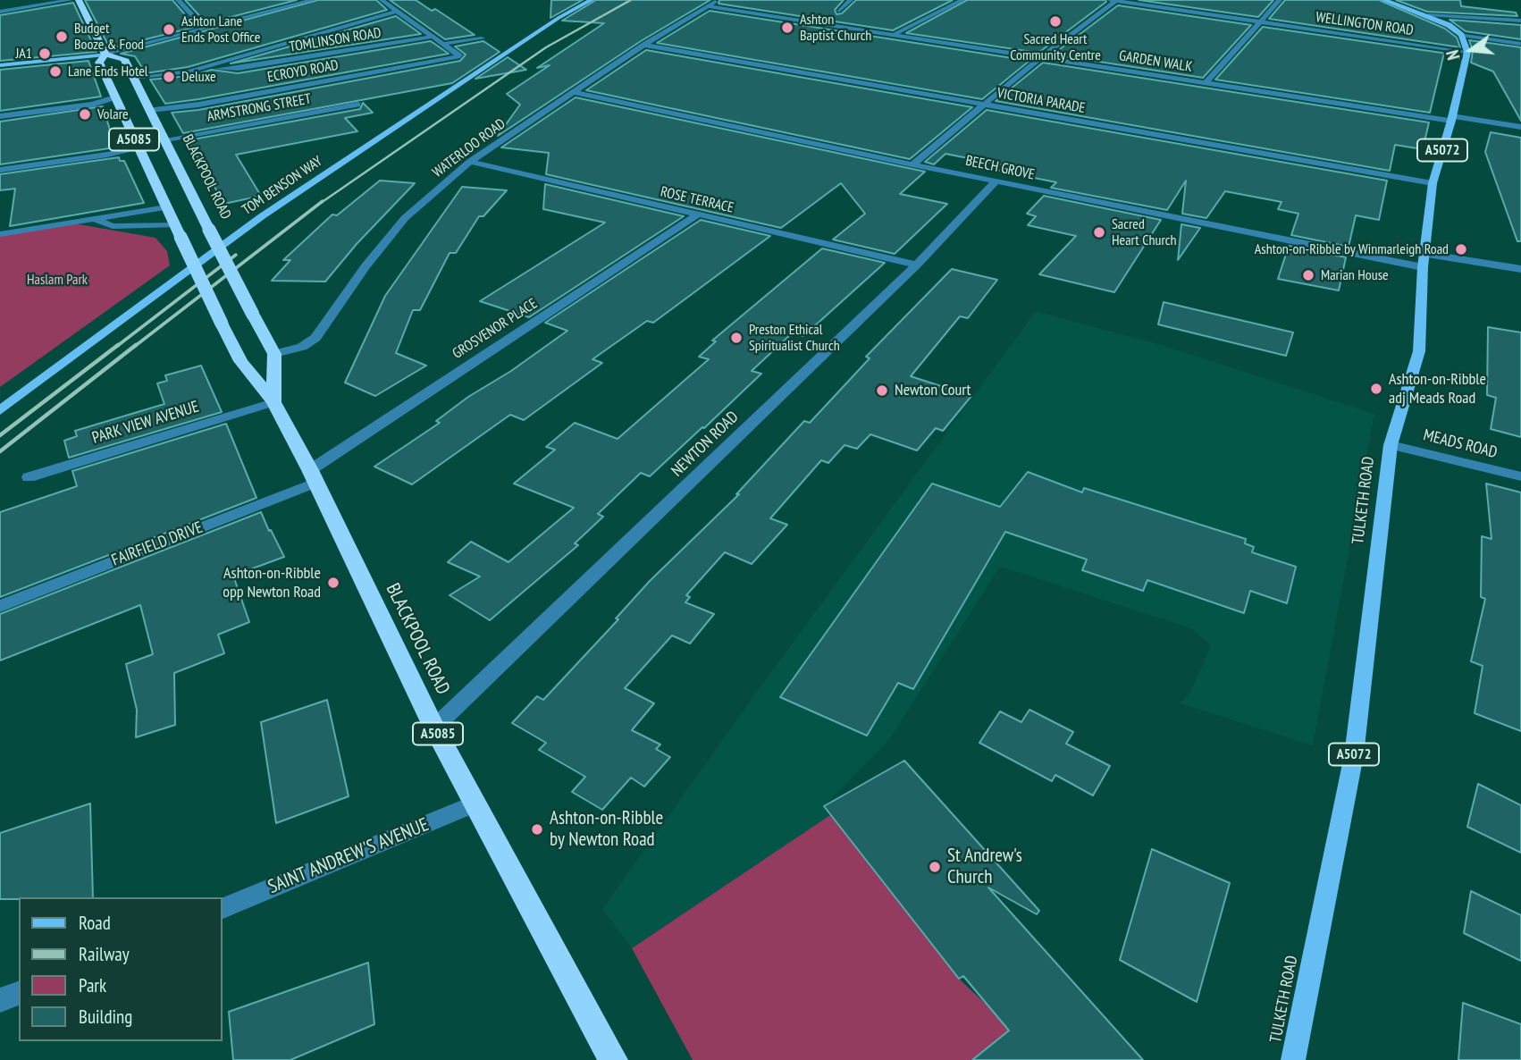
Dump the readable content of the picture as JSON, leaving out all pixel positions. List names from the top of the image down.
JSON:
{
  "streets": {
    "highway": ["A5085", "BLACKPOOL ROAD"],
    "main road": ["A5072", "TOM BENSON WAY", "TULKETH ROAD"],
    "street": [
      "WELLINGTON ROAD",
      "TOMLINSON ROAD",
      "GARDEN WALK",
      "ECROYD ROAD",
      "VICTORIA PARADE",
      "ARMSTRONG STREET",
      "WATERLOO ROAD",
      "BEECH GROVE",
      "ROSE TERRACE",
      "GROSVENOR PLACE",
      "PARK VIEW AVENUE",
      "NEWTON ROAD",
      "MEADS ROAD",
      "FAIRFIELD DRIVE",
      "SAINT ANDREW'S AVENUE"
    ]
  },
  "crossings": [
    ["WELLINGTON ROAD", "TULKETH ROAD"],
    ["GARDEN WALK", "WATERLOO ROAD"],
    ["GARDEN WALK", "TULKETH ROAD"],
    ["ECROYD ROAD", "BLACKPOOL ROAD"],
    ["VICTORIA PARADE", "WATERLOO ROAD"],
    ["VICTORIA PARADE", "TULKETH ROAD"],
    ["ARMSTRONG STREET", "BLACKPOOL ROAD"],
    ["WATERLOO ROAD", "BEECH GROVE"],
    ["WATERLOO ROAD", "BLACKPOOL ROAD"],
    ["WATERLOO ROAD", "ROSE TERRACE"],
    ["BEECH GROVE", "NEWTON ROAD"],
    ["BEECH GROVE", "TULKETH ROAD"],
    ["BLACKPOOL ROAD", "GROSVENOR PLACE"],
    ["BLACKPOOL ROAD", "PARK VIEW AVENUE"],
    ["BLACKPOOL ROAD", "NEWTON ROAD"],
    ["BLACKPOOL ROAD", "FAIRFIELD DRIVE"],
    ["BLACKPOOL ROAD", "SAINT ANDREW'S AVENUE"],
    ["ROSE TERRACE", "GROSVENOR PLACE"],
    ["ROSE TERRACE", "NEWTON ROAD"],
    ["GROSVENOR PLACE", "FAIRFIELD DRIVE"],
    ["MEADS ROAD", "TULKETH ROAD"]
  ],
  "parks": ["Haslam Park"],
  "places": [
    "Sacred Heart Community Centre",
    "Ashton Baptist Church",
    "Ashton Lane Ends Post Office",
    "Budget Booze & Food",
    "JA1",
    "Lane Ends Hotel",
    "Deluxe",
    "Volare",
    "Sacred Heart Church",
    "Ashton-on-Ribble by Winmarleigh Road",
    "Marian House",
    "Preston Ethical Spiritualist Church",
    "Ashton-on-Ribble adj Meads Road",
    "Newton Court",
    "Ashton-on-Ribble opp Newton Road",
    "Ashton-on-Ribble by Newton Road",
    "St Andrew's Church"
  ],
  "legend": [
    "Road",
    "Railway",
    "Park",
    "Building"
  ],
  "north": "left"
}
